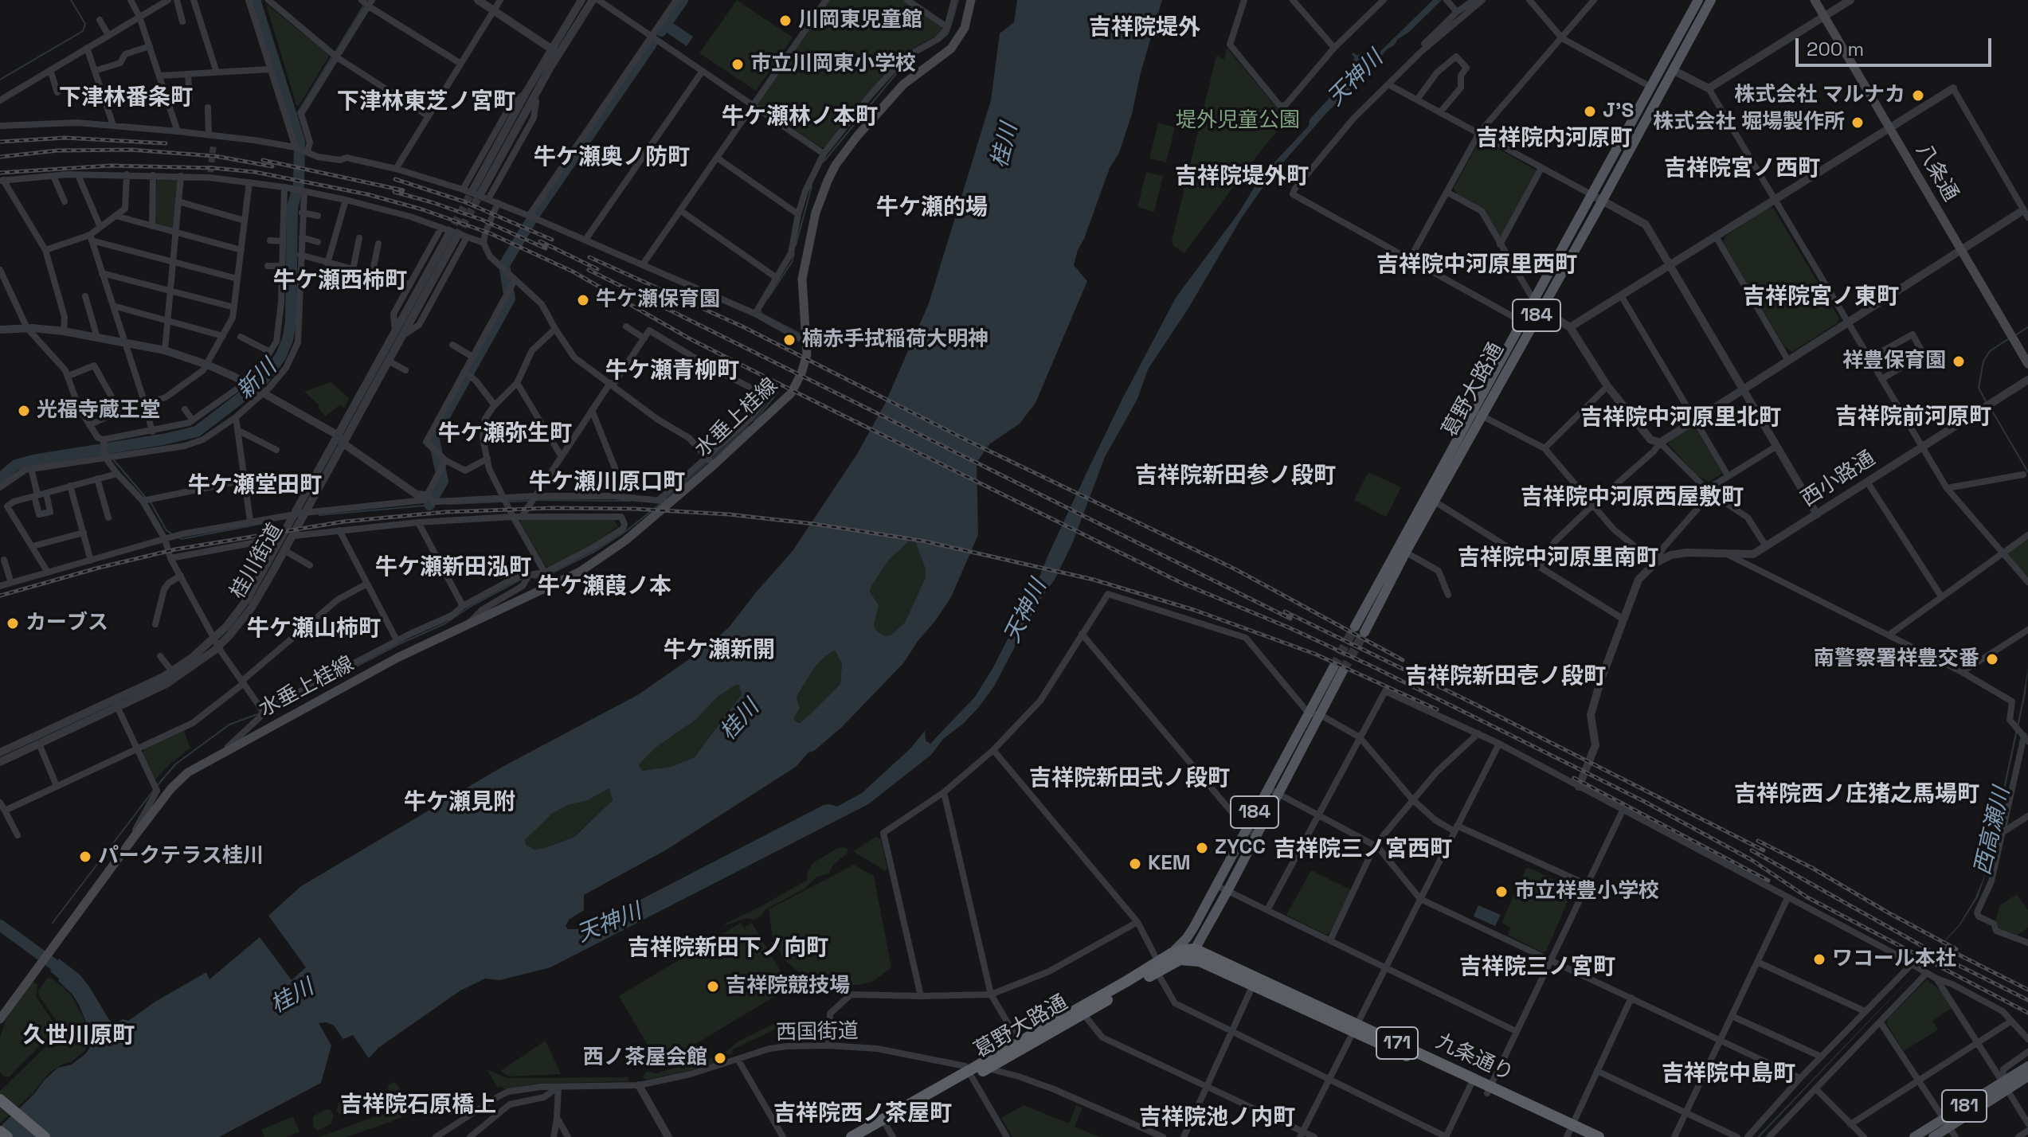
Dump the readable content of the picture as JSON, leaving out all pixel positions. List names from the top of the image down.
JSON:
{
  "streets": {
    "highway": ["葛野大路通", "171", "九条通り"],
    "main road": [
      "八条通",
      "184",
      "水垂上桂線",
      "181"
    ],
    "street": ["西小路通", "桂川街道", "西国街道"]
  },
  "crossings": [
    ["葛野大路通", "西国街道"],
    ["葛野大路通", "九条通り"]
  ],
  "districts": [
    "吉祥院堤外",
    "下津林番条町",
    "下津林東芝ノ宮町",
    "牛ケ瀬林ノ本町",
    "吉祥院内河原町",
    "牛ケ瀬奥ノ防町",
    "吉祥院宮ノ西町",
    "吉祥院堤外町",
    "牛ケ瀬的場",
    "吉祥院中河原里西町",
    "牛ケ瀬西柿町",
    "吉祥院宮ノ東町",
    "牛ケ瀬青柳町",
    "吉祥院前河原町",
    "吉祥院中河原里北町",
    "牛ケ瀬弥生町",
    "吉祥院新田参ノ段町",
    "牛ケ瀬川原口町",
    "牛ケ瀬堂田町",
    "吉祥院中河原西屋敷町",
    "吉祥院中河原里南町",
    "牛ケ瀬新田泓町",
    "牛ケ瀬葭ノ本",
    "牛ケ瀬山柿町",
    "牛ケ瀬新開",
    "吉祥院新田壱ノ段町",
    "吉祥院新田弐ノ段町",
    "吉祥院西ノ庄猪之馬場町",
    "牛ケ瀬見附",
    "吉祥院三ノ宮西町",
    "吉祥院新田下ノ向町",
    "吉祥院三ノ宮町",
    "久世川原町",
    "吉祥院中島町",
    "吉祥院石原橋上",
    "吉祥院西ノ茶屋町",
    "吉祥院池ノ内町"
  ],
  "water": [
    "天神川",
    "桂川",
    "新川",
    "西高瀬川"
  ],
  "parks": ["堤外児童公園"],
  "places": [
    "川岡東児童館",
    "市立川岡東小学校",
    "株式会社 マルナカ",
    "J'S",
    "株式会社 堀場製作所",
    "牛ケ瀬保育園",
    "楠赤手拭稲荷大明神",
    "祥豊保育園",
    "光福寺蔵王堂",
    "カーブス",
    "南警察署祥豊交番",
    "ZYCC",
    "パークテラス桂川",
    "KEM",
    "市立祥豊小学校",
    "ワコール本社",
    "吉祥院競技場",
    "西ノ茶屋会館"
  ],
  "scale_bar": "200 m"
}
